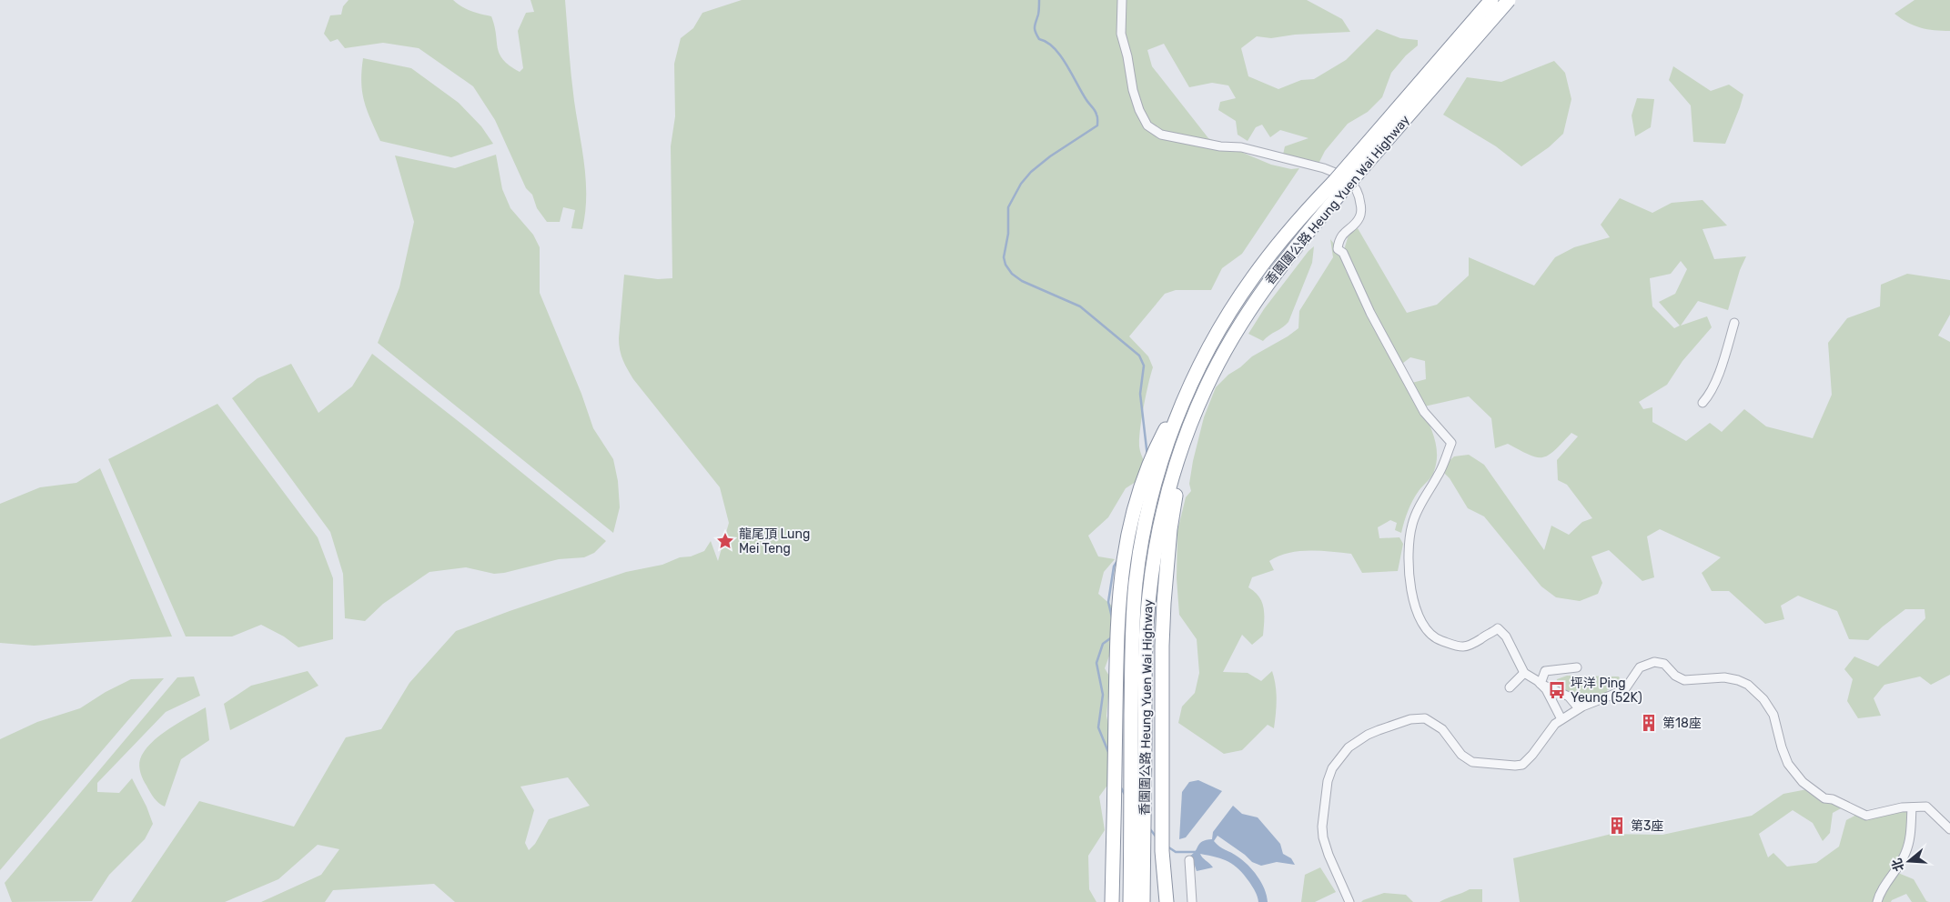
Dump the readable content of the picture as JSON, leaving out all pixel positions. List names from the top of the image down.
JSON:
{
  "streets": {
    "highway": ["香園圍公路 Heung Yuen Wai Highway"]
  },
  "places": {
    "place": ["龍尾頂 Lung Mei Teng"],
    "bus stop": ["坪洋 Ping Yeung (52K)"],
    "building": ["第18座", "第3座"]
  },
  "north": "left"
}
